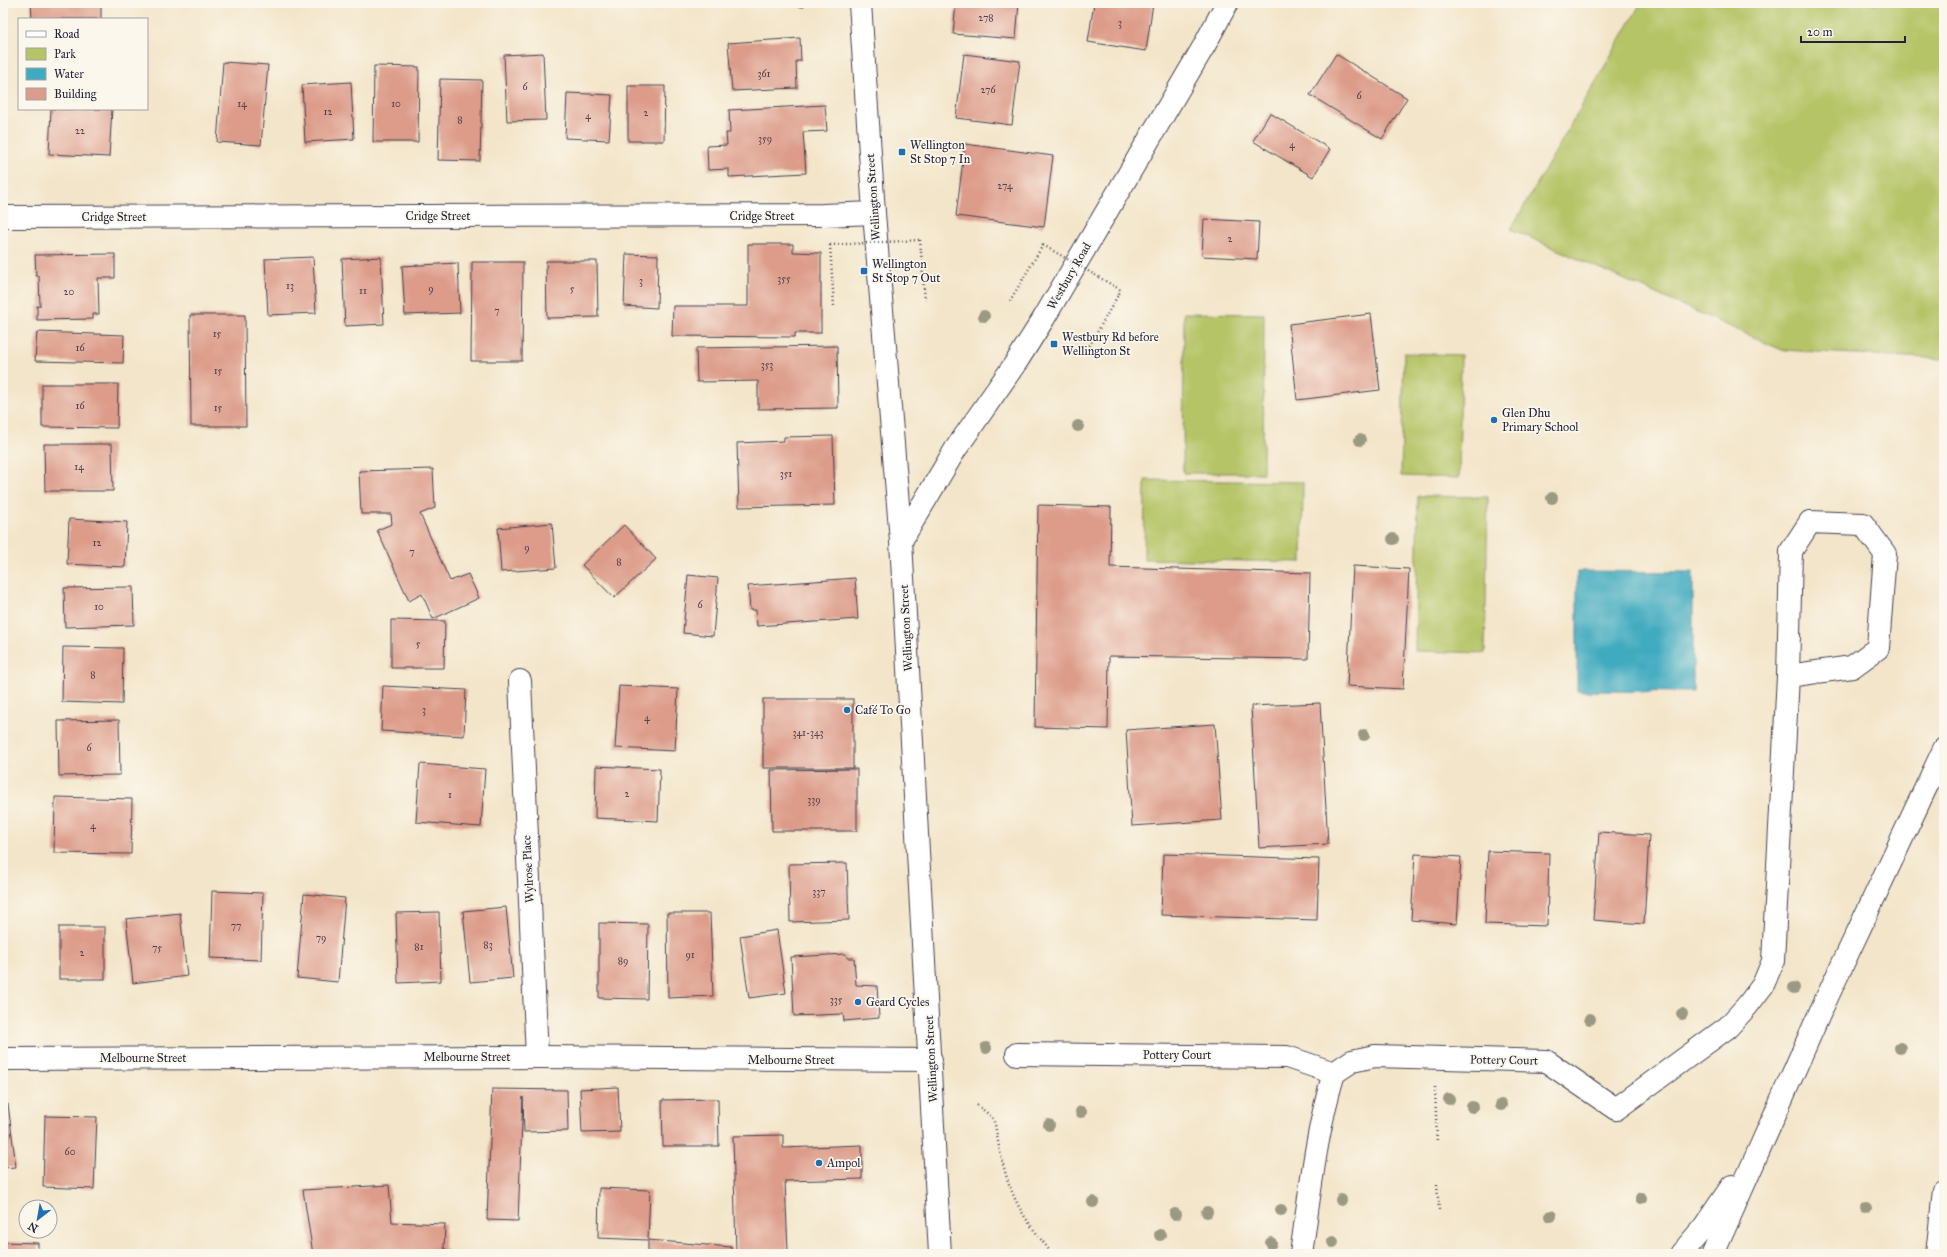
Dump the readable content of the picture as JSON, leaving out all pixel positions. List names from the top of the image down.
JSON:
{
  "streets": {
    "main road": [
      "Wellington Street",
      "Cridge Street",
      "Westbury Road",
      "Wylrose Place",
      "Pottery Court",
      "Melbourne Street"
    ]
  },
  "crossings": [
    ["Wellington Street", "Cridge Street"],
    ["Wellington Street", "Westbury Road"],
    ["Wellington Street", "Melbourne Street"],
    ["Wylrose Place", "Melbourne Street"]
  ],
  "places": {
    "transit": ["Wellington St Stop 7 In", "Wellington St Stop 7 Out", "Westbury Rd before Wellington St"],
    "other": [
      "Glen Dhu Primary School",
      "Café To Go",
      "Geard Cycles",
      "Ampol"
    ]
  },
  "house_numbers": [
    "278",
    "3",
    "361",
    "6",
    "276",
    "6",
    "14",
    "10",
    "12",
    "2",
    "4",
    "8",
    "22",
    "359",
    "4",
    "274",
    "2",
    "355",
    "3",
    "13",
    "9",
    "5",
    "11",
    "20",
    "7",
    "15",
    "16",
    "353",
    "15",
    "16",
    "15",
    "14",
    "351",
    "12",
    "9",
    "7",
    "8",
    "6",
    "10",
    "5",
    "8",
    "3",
    "4",
    "341-343",
    "6",
    "2",
    "1",
    "339",
    "4",
    "337",
    "77",
    "79",
    "83",
    "81",
    "75",
    "2",
    "91",
    "89",
    "335",
    "60"
  ],
  "legend": [
    "Road",
    "Park",
    "Water",
    "Building"
  ],
  "scale_bar": "20 m",
  "north": "bottom left"
}
